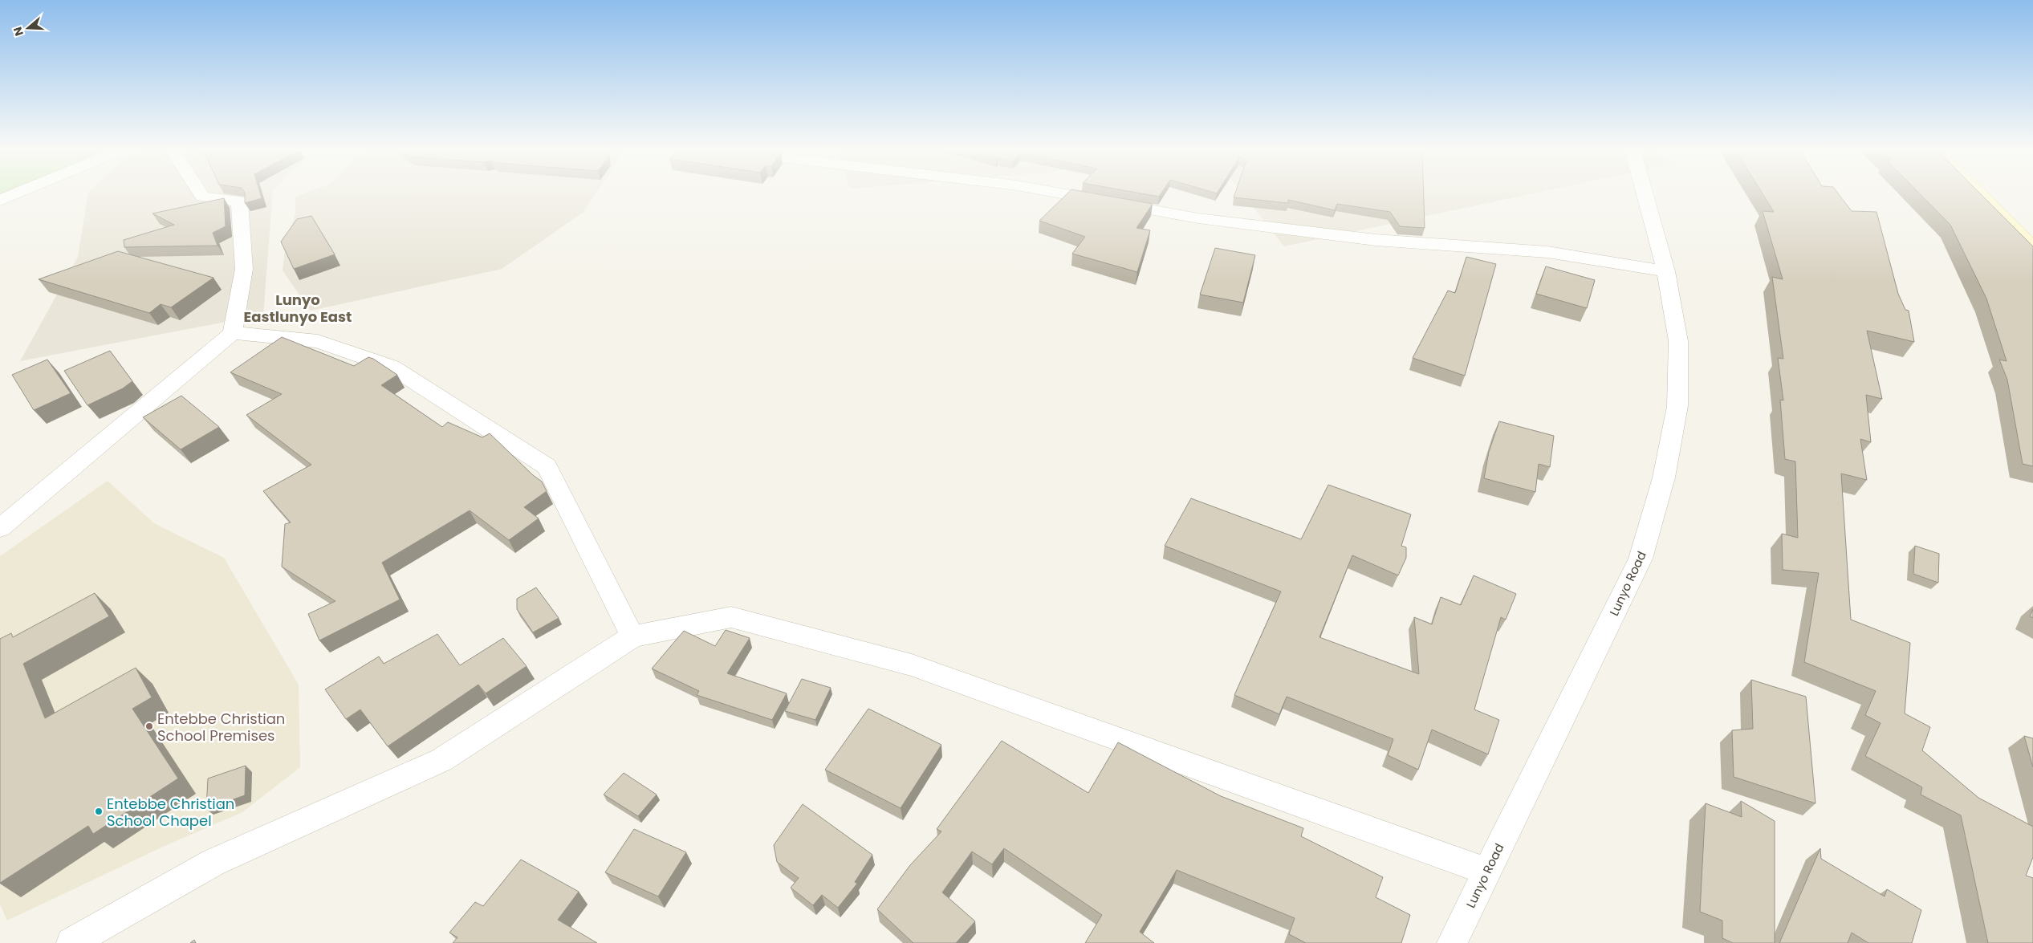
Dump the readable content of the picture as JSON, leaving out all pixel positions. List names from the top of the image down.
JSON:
{
  "streets": {
    "street": ["Lunyo Road"]
  },
  "districts": ["Lunyo Eastlunyo East"],
  "places": ["Entebbe Christian School Premises", "Entebbe Christian School Chapel"],
  "north": "left"
}
